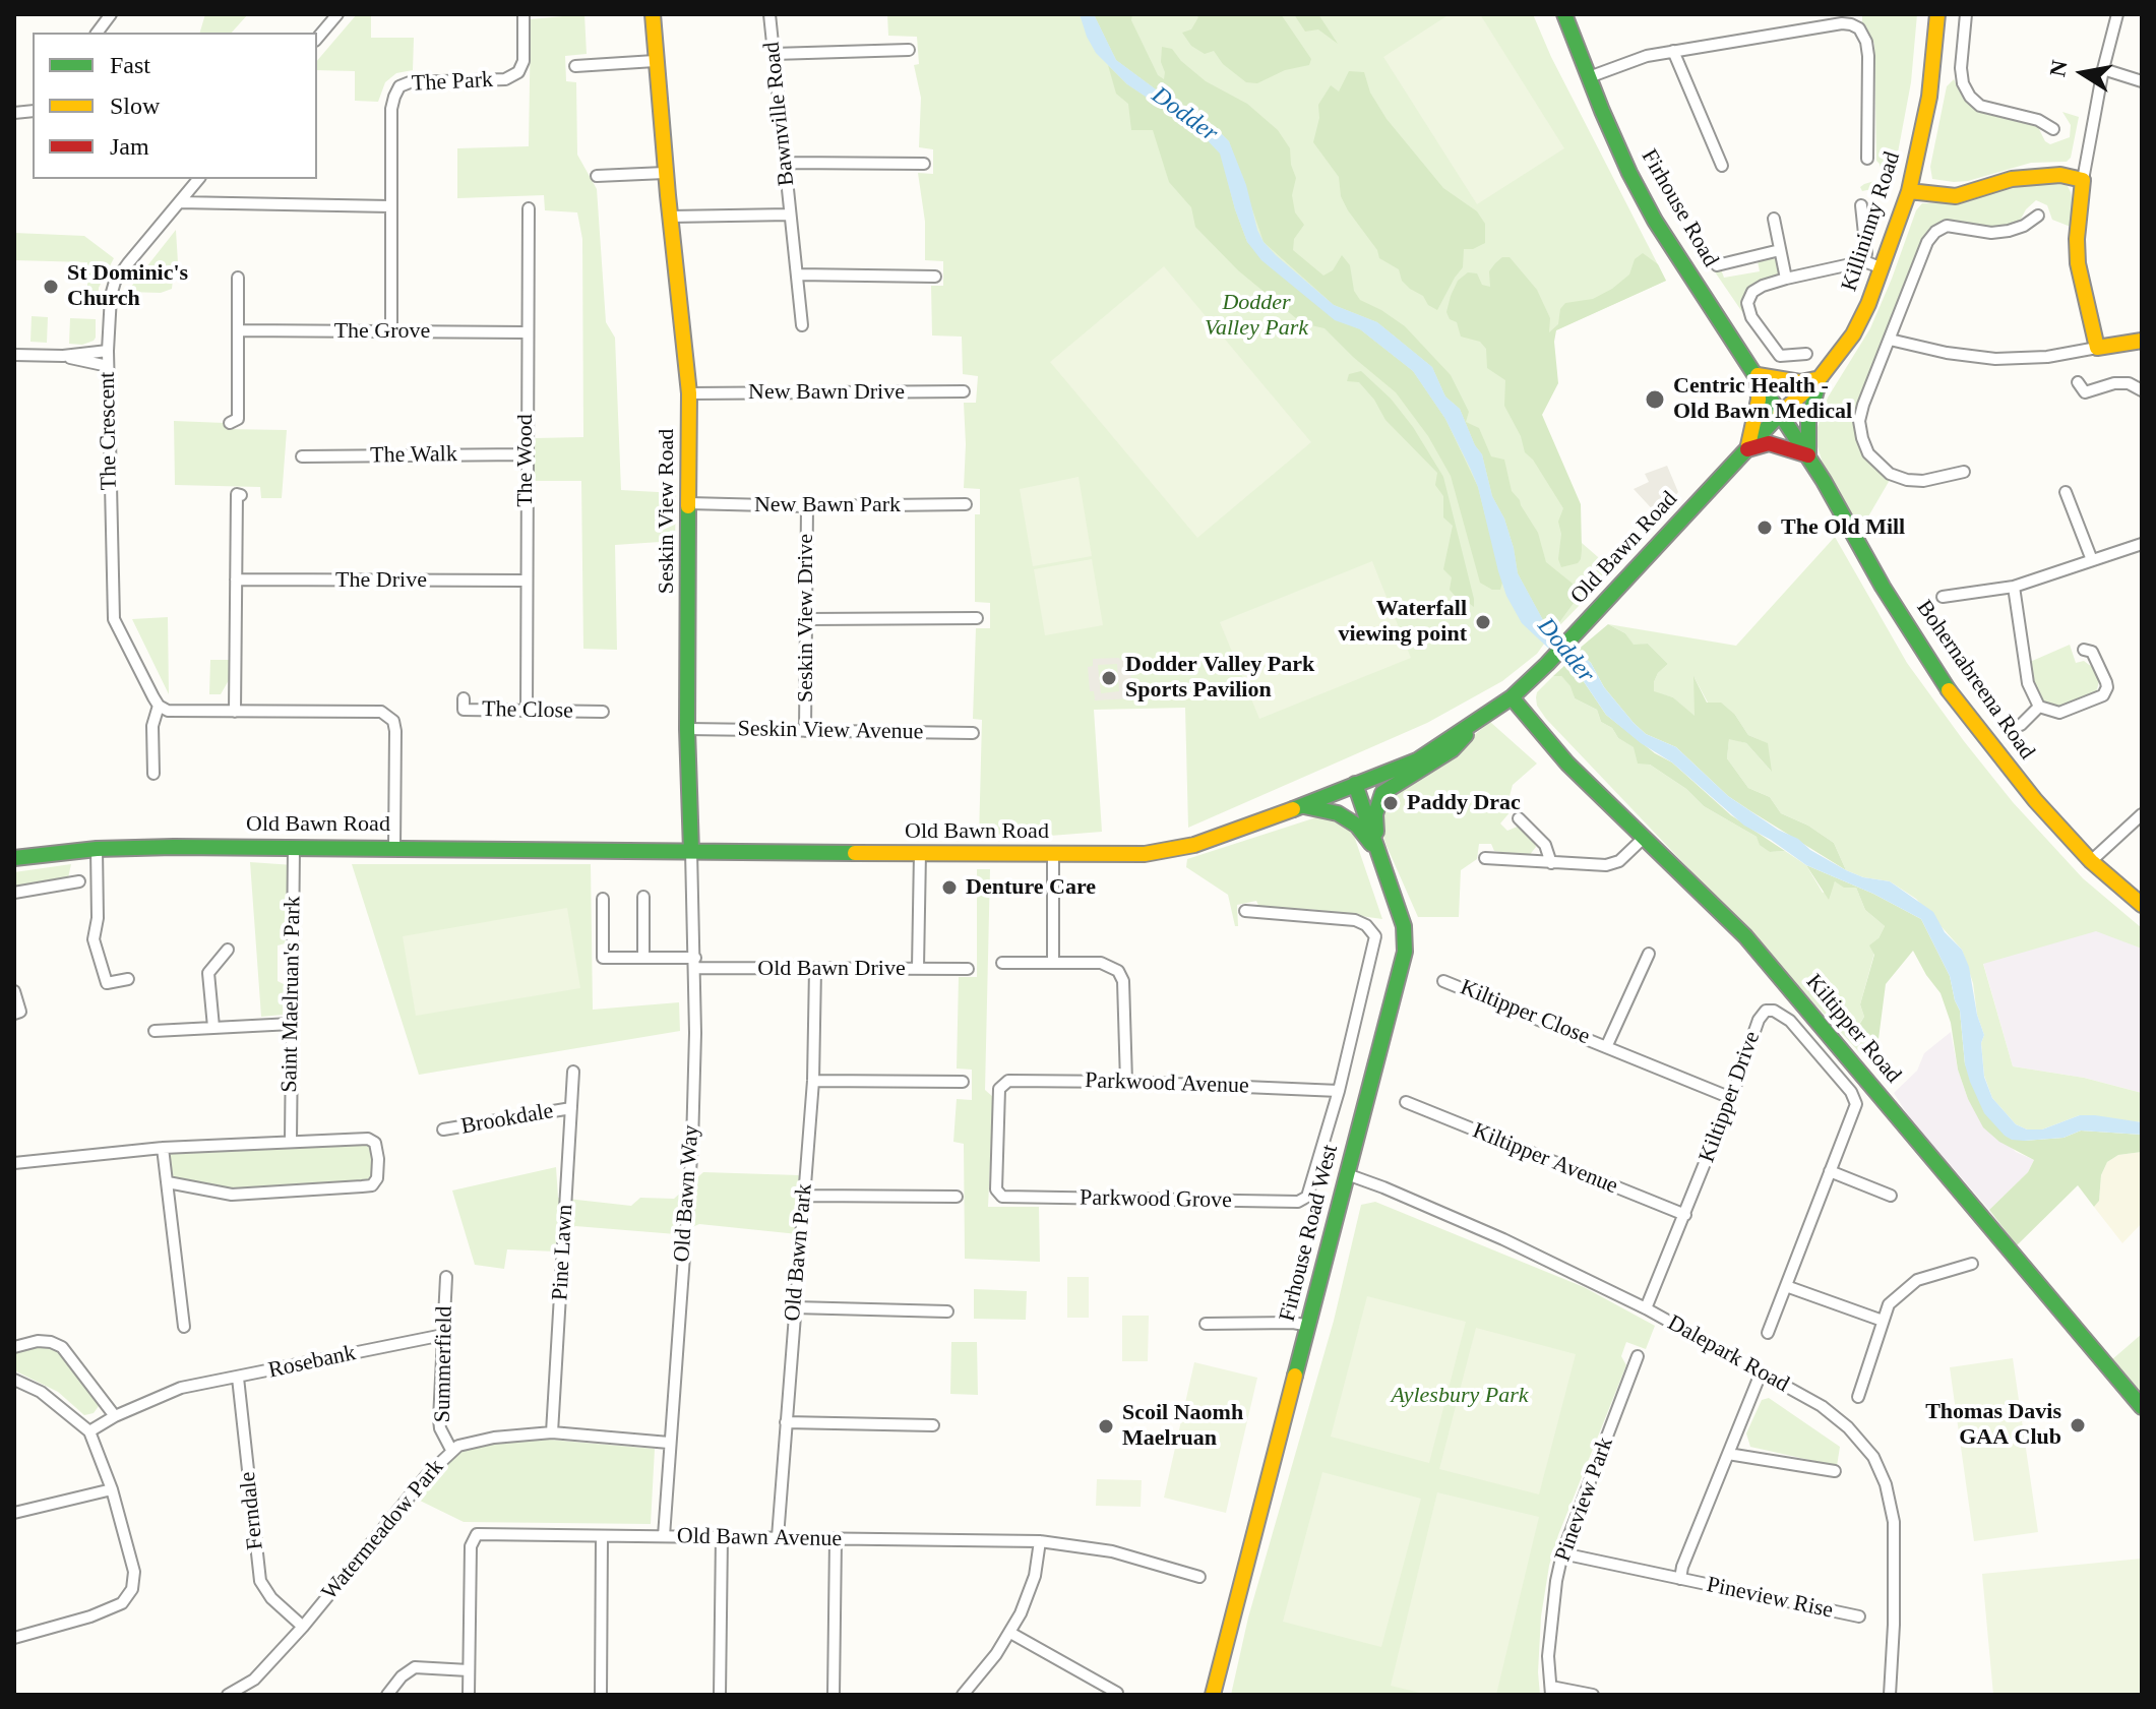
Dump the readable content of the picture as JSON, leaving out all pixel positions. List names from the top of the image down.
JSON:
{
  "streets": {
    "main road": [
      "Firhouse Road",
      "Killininny Road",
      "Seskin View Road",
      "Old Bawn Road",
      "Bohernabreena Road",
      "Kiltipper Road",
      "Firhouse Road West"
    ],
    "street": [
      "The Park",
      "Bawnville Road",
      "The Grove",
      "New Bawn Drive",
      "The Crescent",
      "The Walk",
      "The Wood",
      "New Bawn Park",
      "The Drive",
      "Seskin View Drive",
      "The Close",
      "Seskin View Avenue",
      "Old Bawn Drive",
      "Saint Maelruan's Park",
      "Kiltipper Close",
      "Parkwood Avenue",
      "Kiltipper Drive",
      "Brookdale",
      "Kiltipper Avenue",
      "Old Bawn Way",
      "Parkwood Grove",
      "Pine Lawn",
      "Old Bawn Park",
      "Dalepark Road",
      "Rosebank",
      "Summerfield",
      "Pineview Park",
      "Ferndale",
      "Watermeadow Park",
      "Old Bawn Avenue",
      "Pineview Rise"
    ]
  },
  "crossings": [
    ["The Park", "The Grove"],
    ["Bawnville Road", "Seskin View Road"],
    ["Firhouse Road", "Killininny Road"],
    ["Firhouse Road", "Old Bawn Road"],
    ["Firhouse Road", "Bohernabreena Road"],
    ["Killininny Road", "Old Bawn Road"],
    ["Killininny Road", "Bohernabreena Road"],
    ["The Grove", "The Wood"],
    ["New Bawn Drive", "Seskin View Road"],
    ["The Walk", "The Wood"],
    ["The Wood", "The Drive"],
    ["The Wood", "The Close"],
    ["New Bawn Park", "Seskin View Road"],
    ["New Bawn Park", "Seskin View Drive"],
    ["Seskin View Road", "Old Bawn Road"],
    ["Seskin View Road", "Seskin View Avenue"],
    ["Seskin View Road", "Old Bawn Way"],
    ["Old Bawn Road", "Bohernabreena Road"],
    ["Old Bawn Road", "Saint Maelruan's Park"],
    ["Old Bawn Road", "Kiltipper Road"],
    ["Old Bawn Road", "Old Bawn Way"],
    ["Old Bawn Road", "Firhouse Road West"],
    ["Seskin View Drive", "Seskin View Avenue"],
    ["Old Bawn Drive", "Old Bawn Way"],
    ["Old Bawn Drive", "Old Bawn Park"],
    ["Kiltipper Close", "Kiltipper Drive"],
    ["Parkwood Avenue", "Parkwood Grove"],
    ["Kiltipper Drive", "Kiltipper Avenue"],
    ["Kiltipper Drive", "Dalepark Road"],
    ["Brookdale", "Pine Lawn"],
    ["Old Bawn Way", "Watermeadow Park"],
    ["Old Bawn Way", "Old Bawn Avenue"],
    ["Firhouse Road West", "Dalepark Road"],
    ["Pine Lawn", "Watermeadow Park"],
    ["Old Bawn Park", "Old Bawn Avenue"],
    ["Dalepark Road", "Pineview Rise"],
    ["Rosebank", "Summerfield"],
    ["Rosebank", "Ferndale"],
    ["Summerfield", "Watermeadow Park"],
    ["Pineview Park", "Pineview Rise"],
    ["Ferndale", "Watermeadow Park"]
  ],
  "water": ["Dodder"],
  "parks": ["Dodder Valley Park", "Aylesbury Park"],
  "places": [
    "St Dominic's Church",
    "Centric Health - Old Bawn Medical",
    "The Old Mill",
    "Waterfall viewing point",
    "Dodder Valley Park Sports Pavilion",
    "Paddy Drac",
    "Denture Care",
    "Thomas Davis GAA Club",
    "Scoil Naomh Maelruan"
  ],
  "legend": ["Fast", "Slow", "Jam"],
  "north": "left"
}
